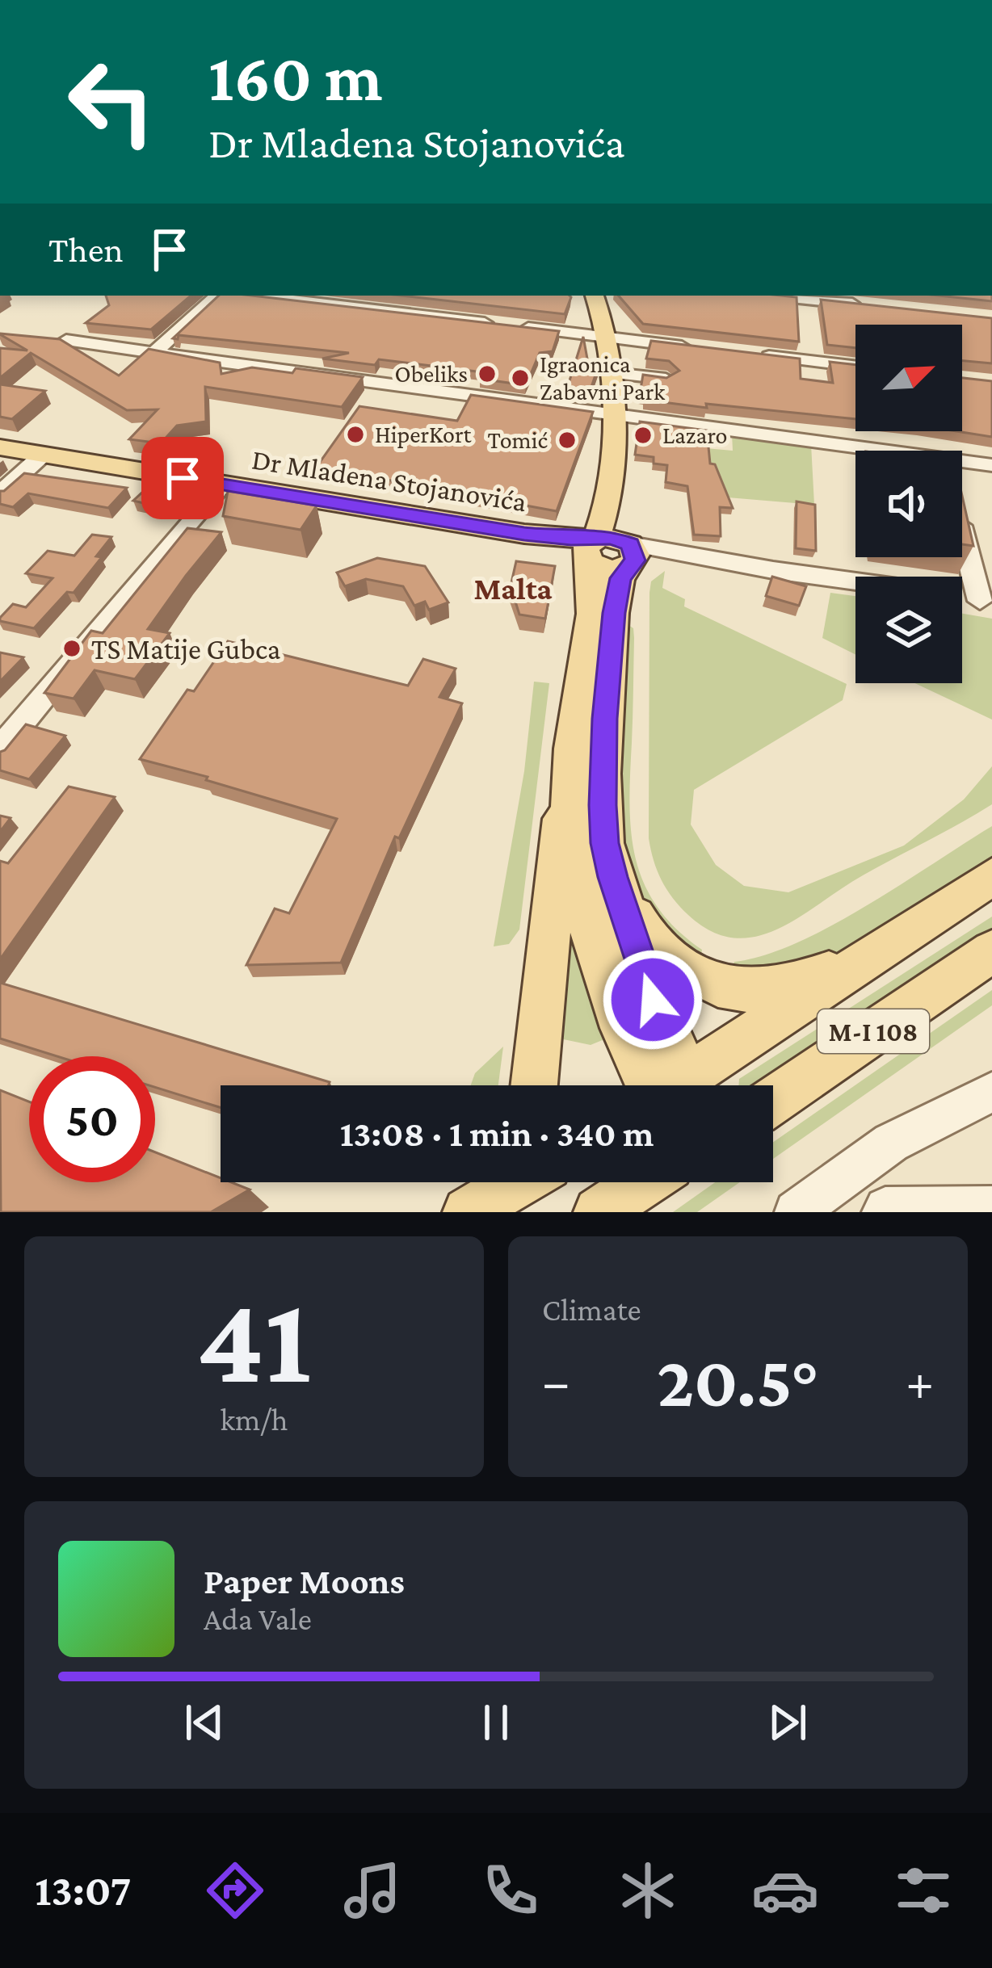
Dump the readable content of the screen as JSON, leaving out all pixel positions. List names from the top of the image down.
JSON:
{
  "streets": {
    "main road": ["Dr Mladena Stojanovića", "M-I 108"]
  },
  "districts": ["Malta"],
  "places": [
    "Obeliks",
    "Igraonica Zabavni Park",
    "HiperKort",
    "Lazaro",
    "Tomić",
    "TS Matije Gubca"
  ],
  "north": "top right",
  "page": {
    "turn": ["160 m", "Dr Mladena Stojanovića"],
    "then": "Then",
    "limit": "50",
    "trip": "13:08 · 1 min · 340 m",
    "tile": [
      ["41", "km/h"],
      "Climate"
    ],
    "heat": ["−", "20.5°", "+"],
    "song": ["Paper Moons", "Ada Vale"],
    "tabs": "13:07"
  }
}
